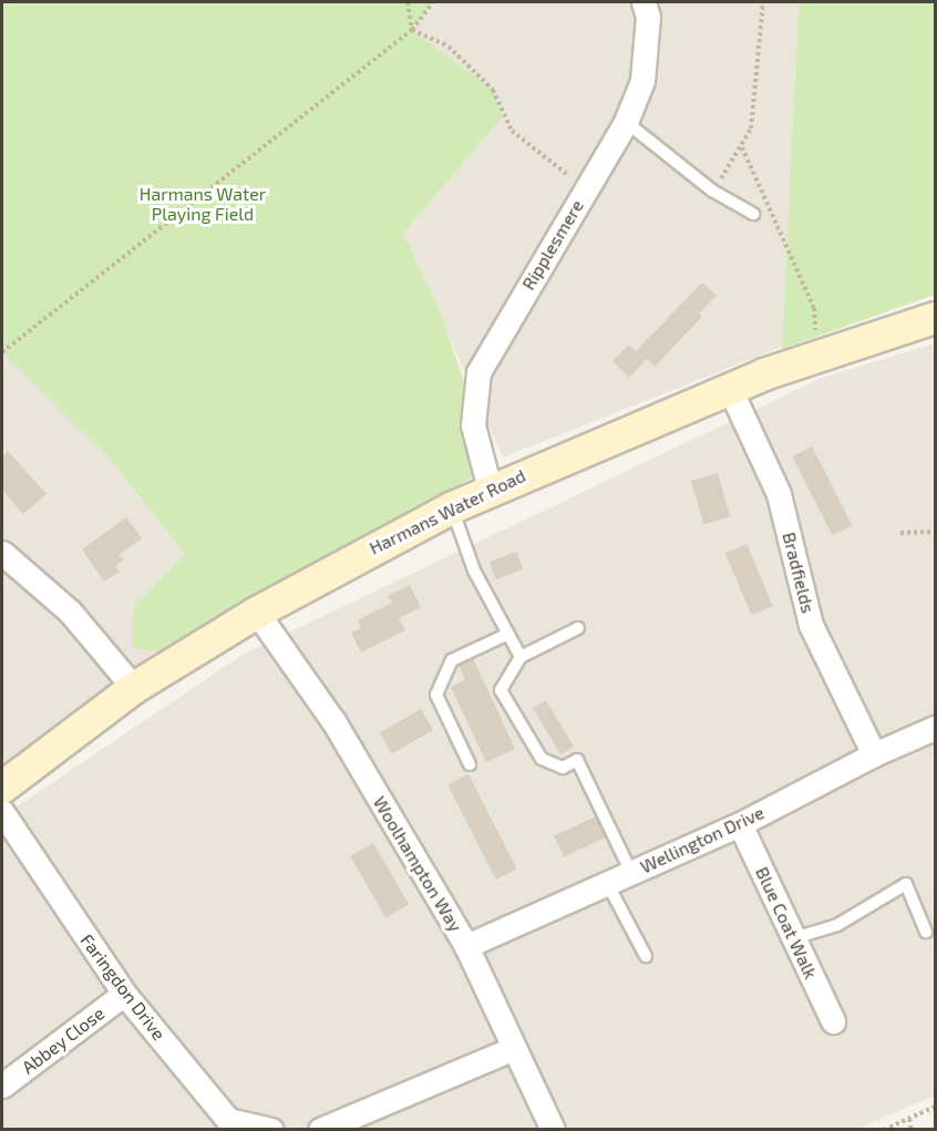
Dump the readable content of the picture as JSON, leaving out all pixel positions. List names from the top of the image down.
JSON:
{
  "streets": {
    "street": [
      "Ripplesmere",
      "Harmans Water Road",
      "Bradfields",
      "Wellington Drive",
      "Woolhampton Way",
      "Blue Coat Walk",
      "Faringdon Drive",
      "Abbey Close"
    ]
  },
  "crossings": [
    ["Ripplesmere", "Harmans Water Road"],
    ["Harmans Water Road", "Bradfields"],
    ["Harmans Water Road", "Woolhampton Way"],
    ["Bradfields", "Wellington Drive"],
    ["Wellington Drive", "Woolhampton Way"],
    ["Wellington Drive", "Blue Coat Walk"],
    ["Faringdon Drive", "Abbey Close"]
  ],
  "parks": ["Harmans Water Playing Field"]
}
